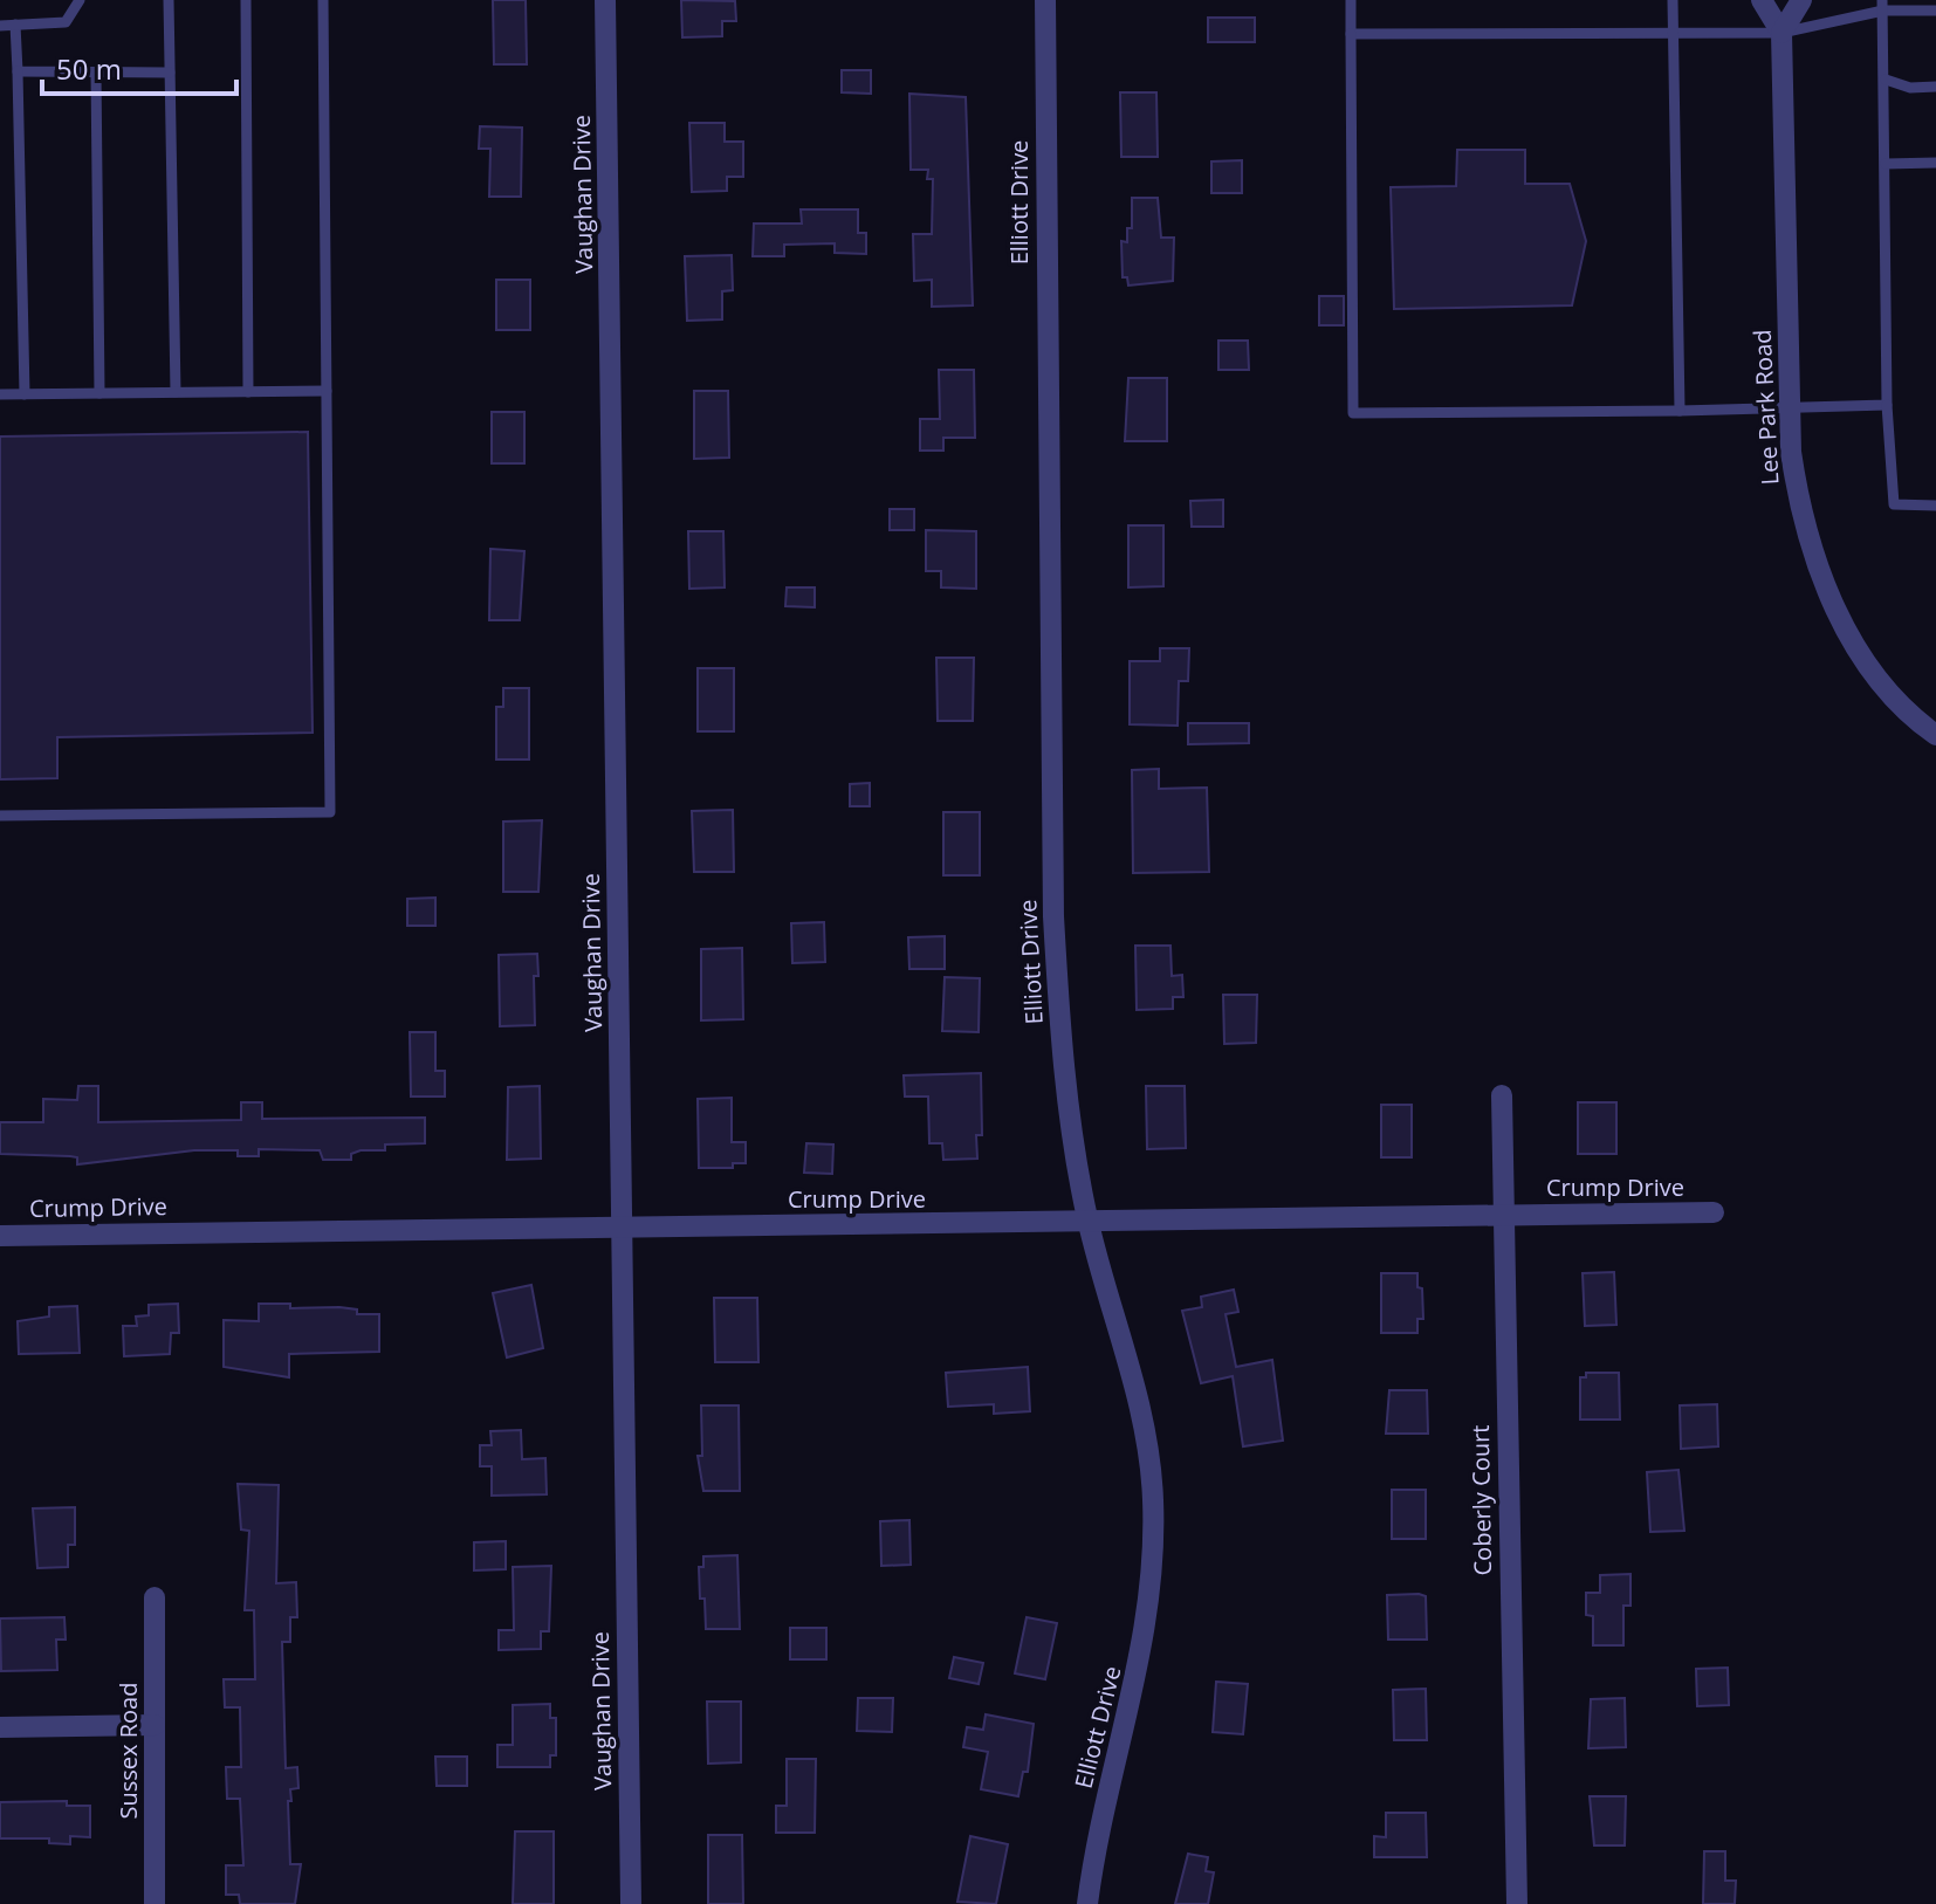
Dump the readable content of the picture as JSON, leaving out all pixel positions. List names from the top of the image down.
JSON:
{
  "streets": {
    "street": [
      "Vaughan Drive",
      "Elliott Drive",
      "Lee Park Road",
      "Crump Drive",
      "Coberly Court",
      "Sussex Road"
    ]
  },
  "crossings": [
    ["Vaughan Drive", "Crump Drive"],
    ["Elliott Drive", "Crump Drive"],
    ["Crump Drive", "Coberly Court"]
  ],
  "scale_bar": "50 m"
}
